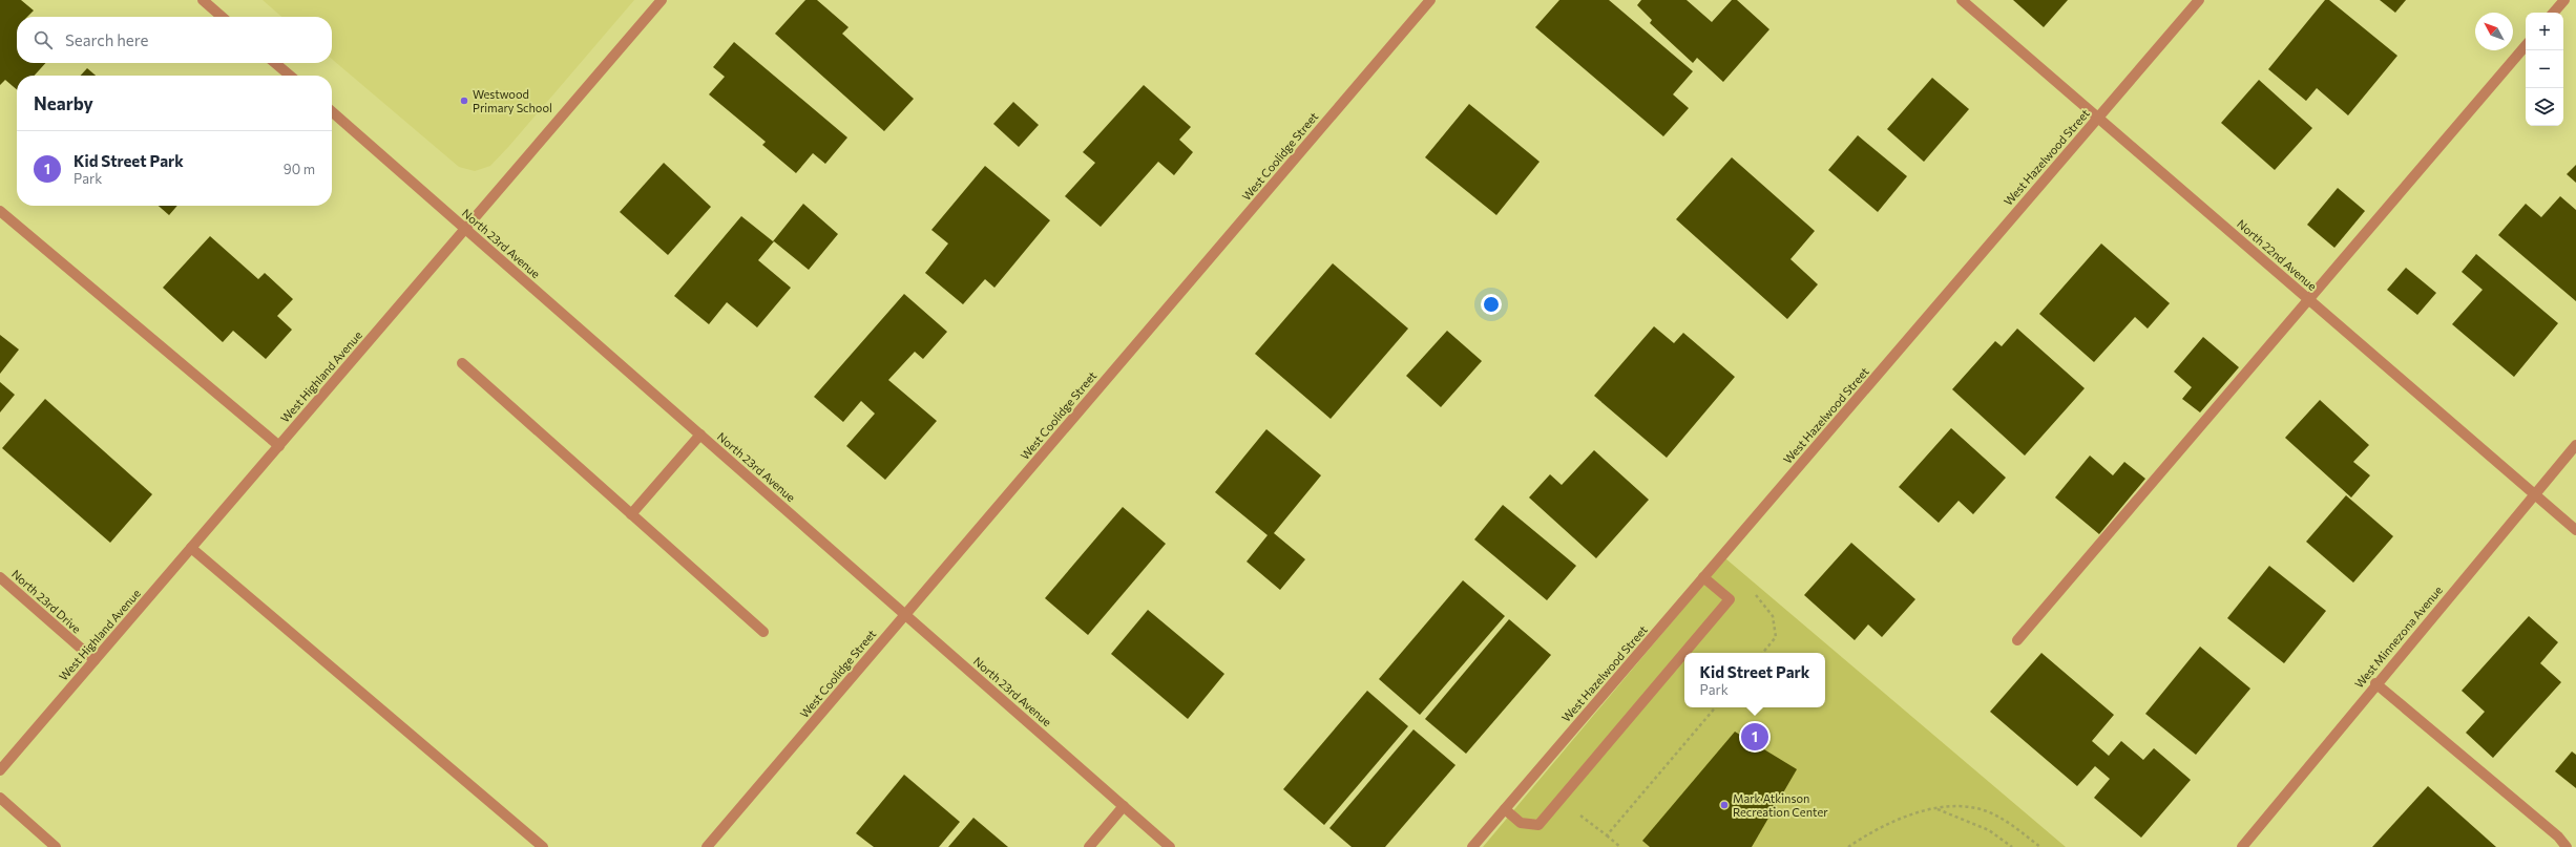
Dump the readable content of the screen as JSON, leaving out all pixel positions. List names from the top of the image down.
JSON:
{
  "streets": {
    "street": [
      "West Coolidge Street",
      "West Hazelwood Street",
      "North 23rd Avenue",
      "North 22nd Avenue",
      "West Highland Avenue",
      "North 23rd Drive",
      "West Minnezona Avenue"
    ]
  },
  "crossings": [
    ["West Coolidge Street", "North 23rd Avenue"],
    ["West Hazelwood Street", "North 22nd Avenue"],
    ["North 23rd Avenue", "West Highland Avenue"],
    ["North 22nd Avenue", "West Minnezona Avenue"],
    ["West Highland Avenue", "North 23rd Drive"]
  ],
  "places": ["Westwood Primary School", "Mark Atkinson Recreation Center"],
  "north": "top left",
  "page": {
    "map_buttons": ["+", "−"],
    "search": "Search here",
    "heading": "Nearby",
    "list": [
      {
        "mark": "1",
        "name": "Kid Street Park",
        "note": "Park",
        "value": "90 m"
      }
    ],
    "popup": ["Kid Street Park", "Park"],
    "pins": "1"
  }
}
